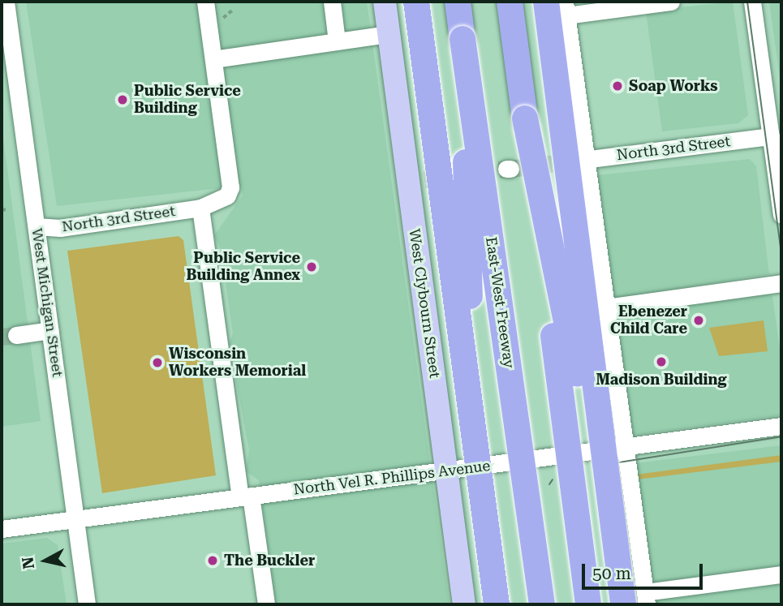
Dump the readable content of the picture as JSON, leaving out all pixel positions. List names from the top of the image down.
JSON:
{
  "streets": {
    "highway": ["East-West Freeway"],
    "main road": ["West Clybourn Street"],
    "street": ["North 3rd Street", "West Michigan Street", "North Vel R. Phillips Avenue"]
  },
  "crossings": [
    ["North 3rd Street", "West Michigan Street"],
    ["West Michigan Street", "North Vel R. Phillips Avenue"],
    ["West Clybourn Street", "North Vel R. Phillips Avenue"]
  ],
  "places": [
    "Soap Works",
    "Public Service Building",
    "Public Service Building Annex",
    "Ebenezer Child Care",
    "Madison Building",
    "Wisconsin Workers Memorial",
    "The Buckler"
  ],
  "scale_bar": "50 m",
  "north": "left"
}
